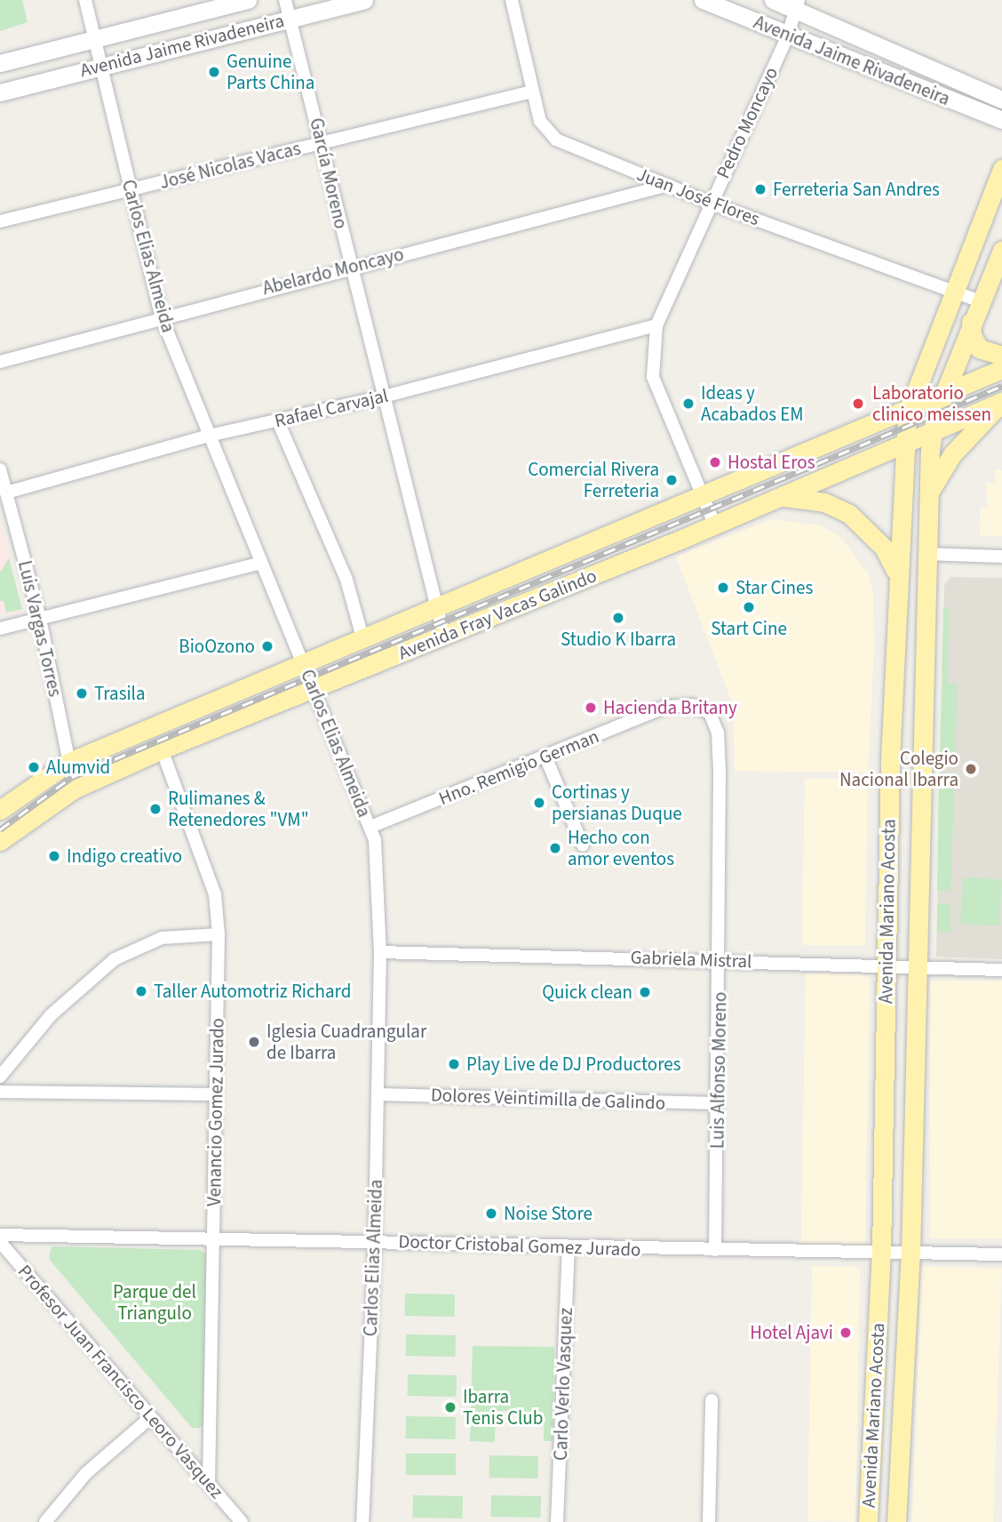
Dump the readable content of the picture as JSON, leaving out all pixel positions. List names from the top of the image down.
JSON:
{
  "streets": {
    "main road": ["Avenida Jaime Rivadeneira", "Avenida Fray Vacas Galindo", "Avenida Mariano Acosta"],
    "street": [
      "Pedro Moncayo",
      "José Nicolas Vacas",
      "García Moreno",
      "Juan José Flores",
      "Carlos Elias Almeida",
      "Abelardo Moncayo",
      "Rafael Carvajal",
      "Luis Vargas Torres",
      "Hno. Remigio German",
      "Gabriela Mistral",
      "Luis Alfonso Moreno",
      "Dolores Veintimilla de Galindo",
      "Venancio Gomez Jurado",
      "Doctor Cristobal Gomez Jurado",
      "Profesor Juan Francisco Leoro Vasquez",
      "Carlo Verlo Vasquez"
    ]
  },
  "crossings": [
    ["Avenida Jaime Rivadeneira", "Pedro Moncayo"],
    ["Avenida Jaime Rivadeneira", "García Moreno"],
    ["Avenida Jaime Rivadeneira", "Carlos Elias Almeida"],
    ["Pedro Moncayo", "Juan José Flores"],
    ["Pedro Moncayo", "Rafael Carvajal"],
    ["Pedro Moncayo", "Avenida Fray Vacas Galindo"],
    ["José Nicolas Vacas", "García Moreno"],
    ["José Nicolas Vacas", "Juan José Flores"],
    ["José Nicolas Vacas", "Carlos Elias Almeida"],
    ["García Moreno", "Abelardo Moncayo"],
    ["García Moreno", "Rafael Carvajal"],
    ["García Moreno", "Avenida Fray Vacas Galindo"],
    ["Juan José Flores", "Abelardo Moncayo"],
    ["Juan José Flores", "Avenida Mariano Acosta"],
    ["Carlos Elias Almeida", "Abelardo Moncayo"],
    ["Carlos Elias Almeida", "Rafael Carvajal"],
    ["Carlos Elias Almeida", "Avenida Fray Vacas Galindo"],
    ["Carlos Elias Almeida", "Hno. Remigio German"],
    ["Carlos Elias Almeida", "Gabriela Mistral"],
    ["Carlos Elias Almeida", "Dolores Veintimilla de Galindo"],
    ["Carlos Elias Almeida", "Doctor Cristobal Gomez Jurado"],
    ["Rafael Carvajal", "Luis Vargas Torres"],
    ["Avenida Fray Vacas Galindo", "Luis Vargas Torres"],
    ["Avenida Fray Vacas Galindo", "Avenida Mariano Acosta"],
    ["Avenida Fray Vacas Galindo", "Venancio Gomez Jurado"],
    ["Hno. Remigio German", "Luis Alfonso Moreno"],
    ["Avenida Mariano Acosta", "Gabriela Mistral"],
    ["Avenida Mariano Acosta", "Doctor Cristobal Gomez Jurado"],
    ["Gabriela Mistral", "Luis Alfonso Moreno"],
    ["Luis Alfonso Moreno", "Dolores Veintimilla de Galindo"],
    ["Luis Alfonso Moreno", "Doctor Cristobal Gomez Jurado"],
    ["Venancio Gomez Jurado", "Doctor Cristobal Gomez Jurado"],
    ["Venancio Gomez Jurado", "Profesor Juan Francisco Leoro Vasquez"],
    ["Doctor Cristobal Gomez Jurado", "Carlo Verlo Vasquez"]
  ],
  "parks": ["Parque del Triangulo"],
  "places": [
    "Genuine Parts China",
    "Ferreteria San Andres",
    "Ideas y Acabados EM",
    "Laboratorio clinico meissen",
    "Hostal Eros",
    "Comercial Rivera Ferreteria",
    "Star Cines",
    "Start Cine",
    "Studio K Ibarra",
    "BioOzono",
    "Trasila",
    "Hacienda Britany",
    "Alumvid",
    "Colegio Nacional Ibarra",
    "Cortinas y persianas Duque",
    "Rulimanes & Retenedores \"VM\"",
    "Hecho con amor eventos",
    "Indigo creativo",
    "Taller Automotriz Richard",
    "Quick clean",
    "Iglesia Cuadrangular de Ibarra",
    "Play Live de DJ Productores",
    "Noise Store",
    "Hotel Ajavi",
    "Ibarra Tenis Club"
  ]
}
